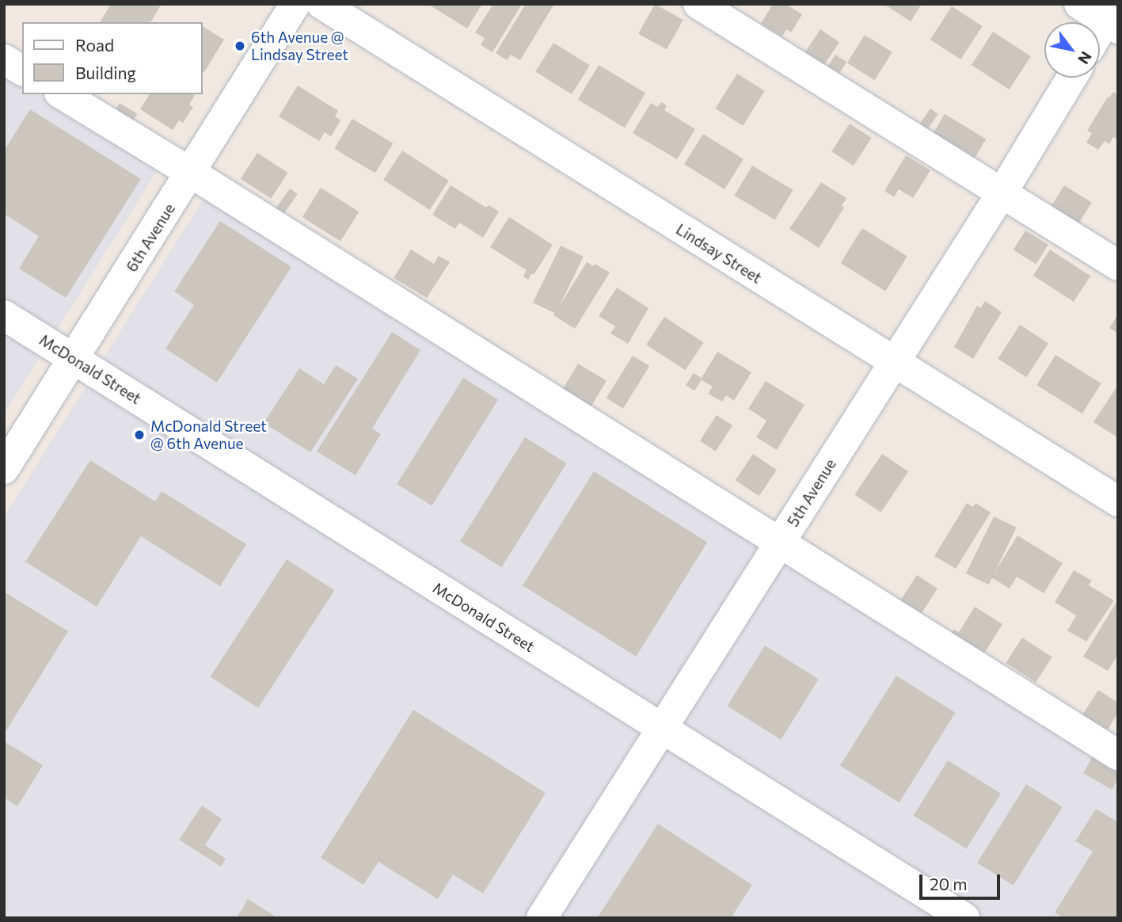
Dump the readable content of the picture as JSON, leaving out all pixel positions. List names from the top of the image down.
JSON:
{
  "streets": {
    "street": [
      "6th Avenue",
      "Lindsay Street",
      "McDonald Street",
      "5th Avenue"
    ]
  },
  "crossings": [
    ["6th Avenue", "McDonald Street"],
    ["Lindsay Street", "5th Avenue"],
    ["McDonald Street", "5th Avenue"]
  ],
  "places": ["6th Avenue @ Lindsay Street", "McDonald Street @ 6th Avenue"],
  "legend": ["Road", "Building"],
  "scale_bar": "20 m",
  "north": "bottom right"
}
